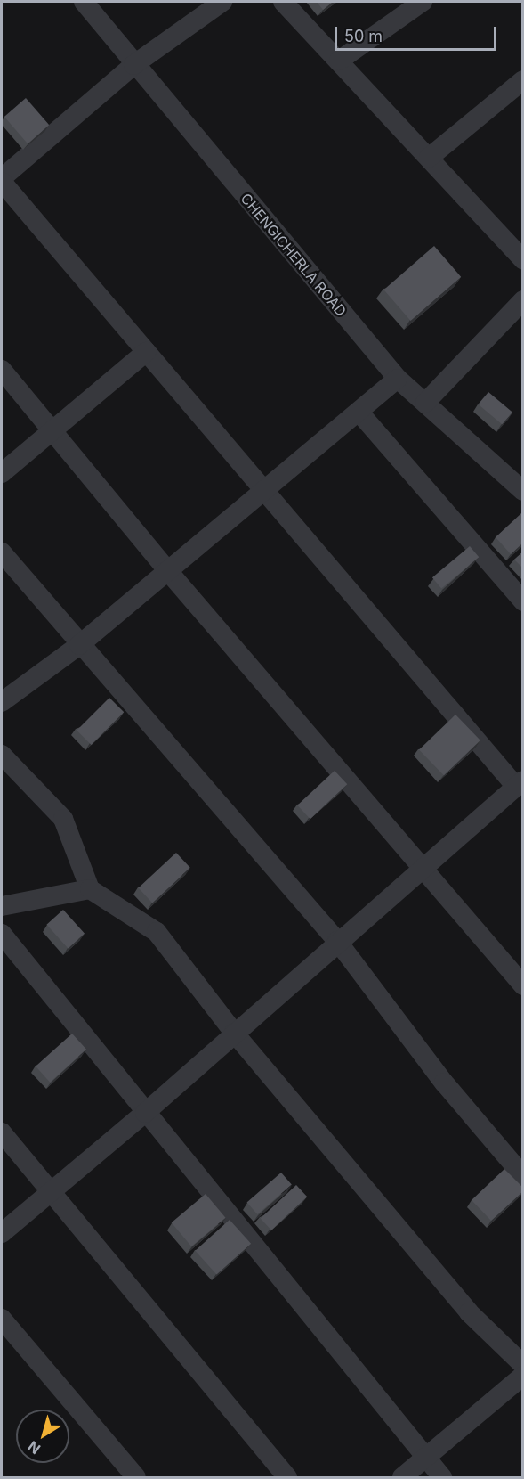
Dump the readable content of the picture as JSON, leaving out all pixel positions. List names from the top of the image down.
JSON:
{
  "streets": {
    "street": ["CHENGICHERLA ROAD"]
  },
  "scale_bar": "50 m",
  "north": "bottom left"
}
